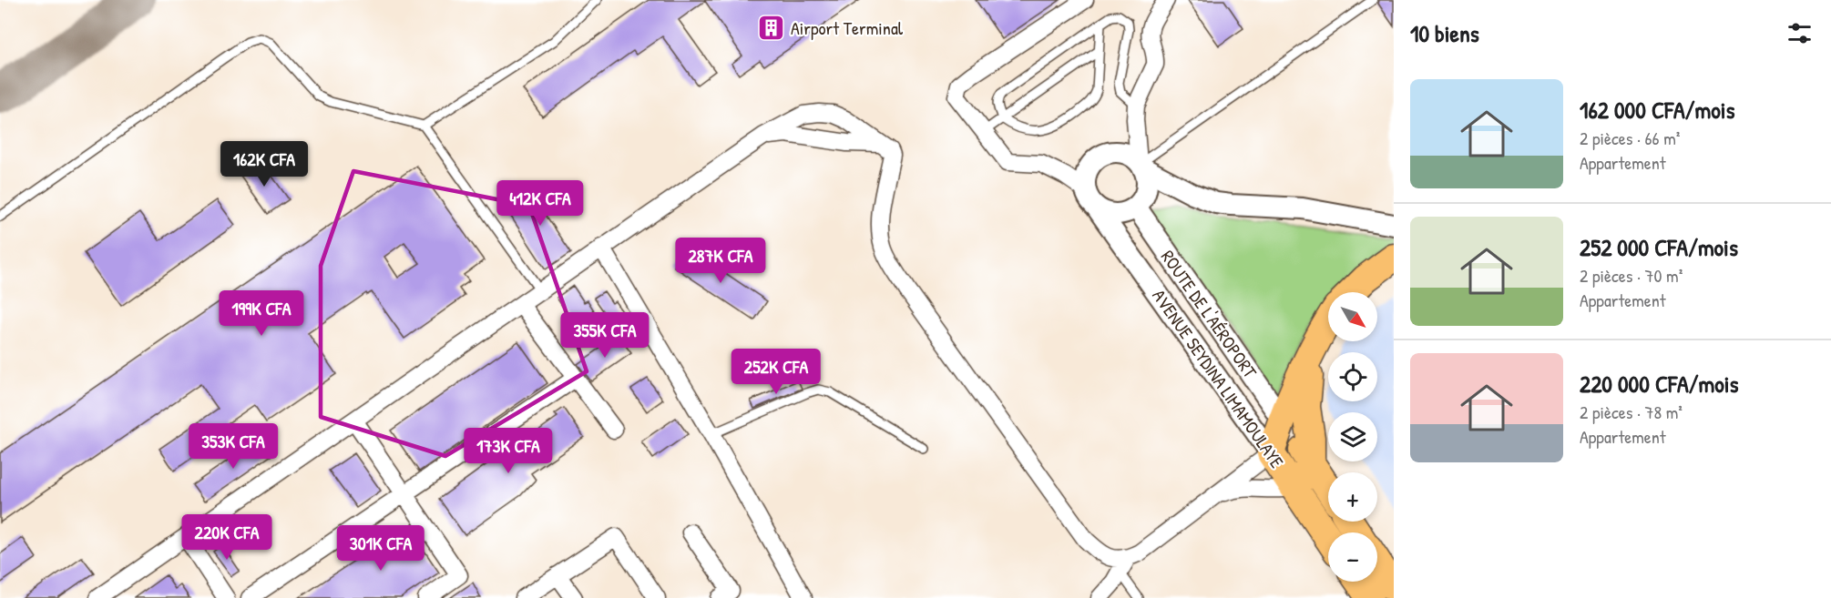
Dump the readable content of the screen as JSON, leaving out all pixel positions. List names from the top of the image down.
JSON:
{
  "streets": {
    "highway": ["AVENUE SEYDINA LIMAMOULAYE"],
    "street": ["ROUTE DE L'AÉROPORT"]
  },
  "crossings": [
    ["ROUTE DE L'AÉROPORT", "AVENUE SEYDINA LIMAMOULAYE"]
  ],
  "places": {
    "building": ["Airport Terminal"]
  },
  "north": "bottom right",
  "page": {
    "heading": "10 biens",
    "list": [
      {
        "name": "162 000 CFA/mois",
        "note": "2 pièces · 66 m² · Appartement"
      },
      {
        "name": "252 000 CFA/mois",
        "note": "2 pièces · 70 m² · Appartement"
      },
      {
        "name": "220 000 CFA/mois",
        "note": "2 pièces · 78 m² · Appartement"
      }
    ],
    "price": [
      "162K CFA",
      "412K CFA",
      "287K CFA",
      "199K CFA",
      "355K CFA",
      "252K CFA",
      "353K CFA",
      "173K CFA",
      "220K CFA",
      "301K CFA"
    ],
    "map_buttons": ["+", "−"]
  }
}
